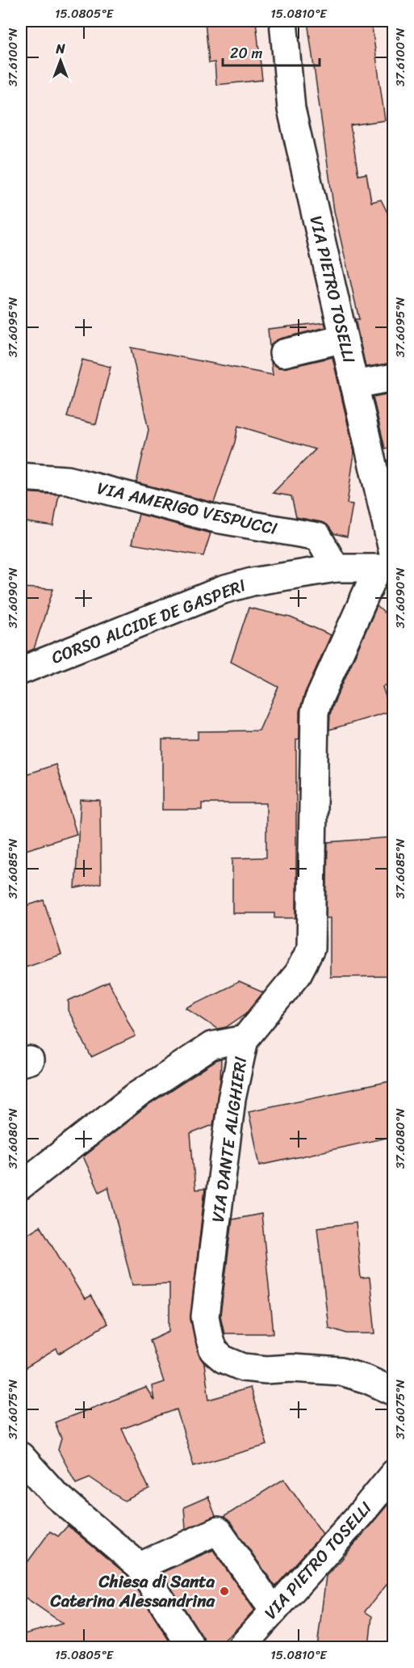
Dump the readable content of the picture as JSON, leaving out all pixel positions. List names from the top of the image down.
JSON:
{
  "streets": {
    "street": [
      "VIA PIETRO TOSELLI",
      "VIA AMERIGO VESPUCCI",
      "CORSO ALCIDE DE GASPERI",
      "VIA DANTE ALIGHIERI"
    ]
  },
  "crossings": [
    ["VIA PIETRO TOSELLI", "CORSO ALCIDE DE GASPERI"],
    ["VIA PIETRO TOSELLI", "VIA DANTE ALIGHIERI"],
    ["VIA AMERIGO VESPUCCI", "CORSO ALCIDE DE GASPERI"],
    ["CORSO ALCIDE DE GASPERI", "VIA DANTE ALIGHIERI"]
  ],
  "places": ["Chiesa di Santa Caterina Alessandrina"],
  "scale_bar": "20 m",
  "north": "top",
  "coordinates": [
    "15.0805°E",
    "15.0810°E",
    "37.6100°N",
    "37.6095°N",
    "37.6090°N",
    "37.6085°N",
    "37.6080°N",
    "37.6075°N"
  ]
}
